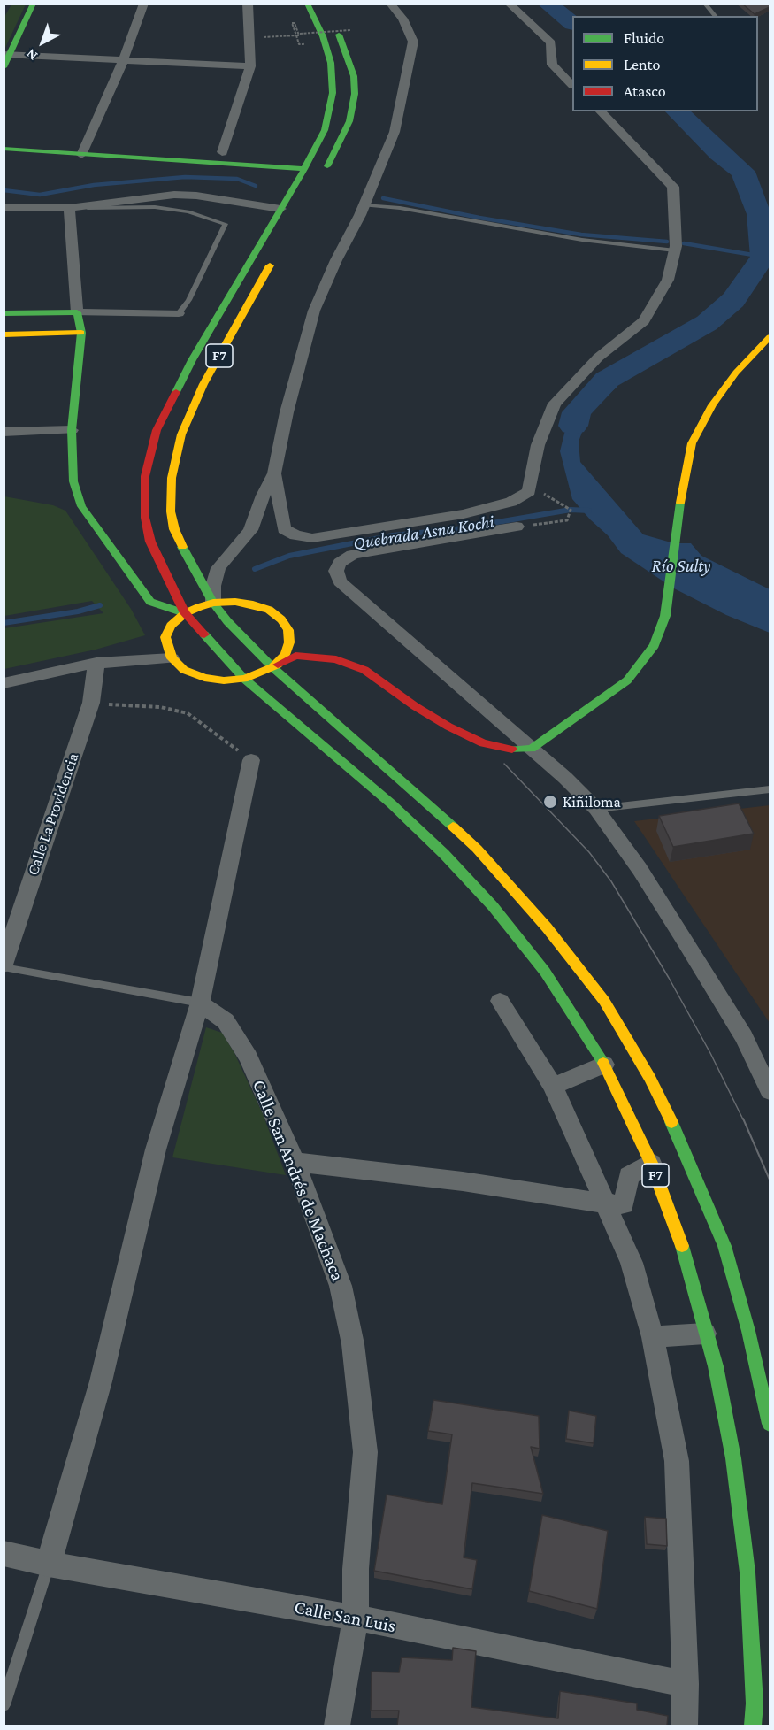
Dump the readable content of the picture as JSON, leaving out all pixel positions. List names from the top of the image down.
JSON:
{
  "streets": {
    "main road": ["F7"],
    "street": ["Calle La Providencia", "Calle San Andrés de Machaca", "Calle San Luis"]
  },
  "crossings": [
    ["Calle San Andrés de Machaca", "Calle San Luis"]
  ],
  "water": ["Quebrada Asna Kochi", "Río Sulty"],
  "places": ["Kiñiloma"],
  "legend": ["Fluido", "Lento", "Atasco"],
  "north": "bottom left"
}
